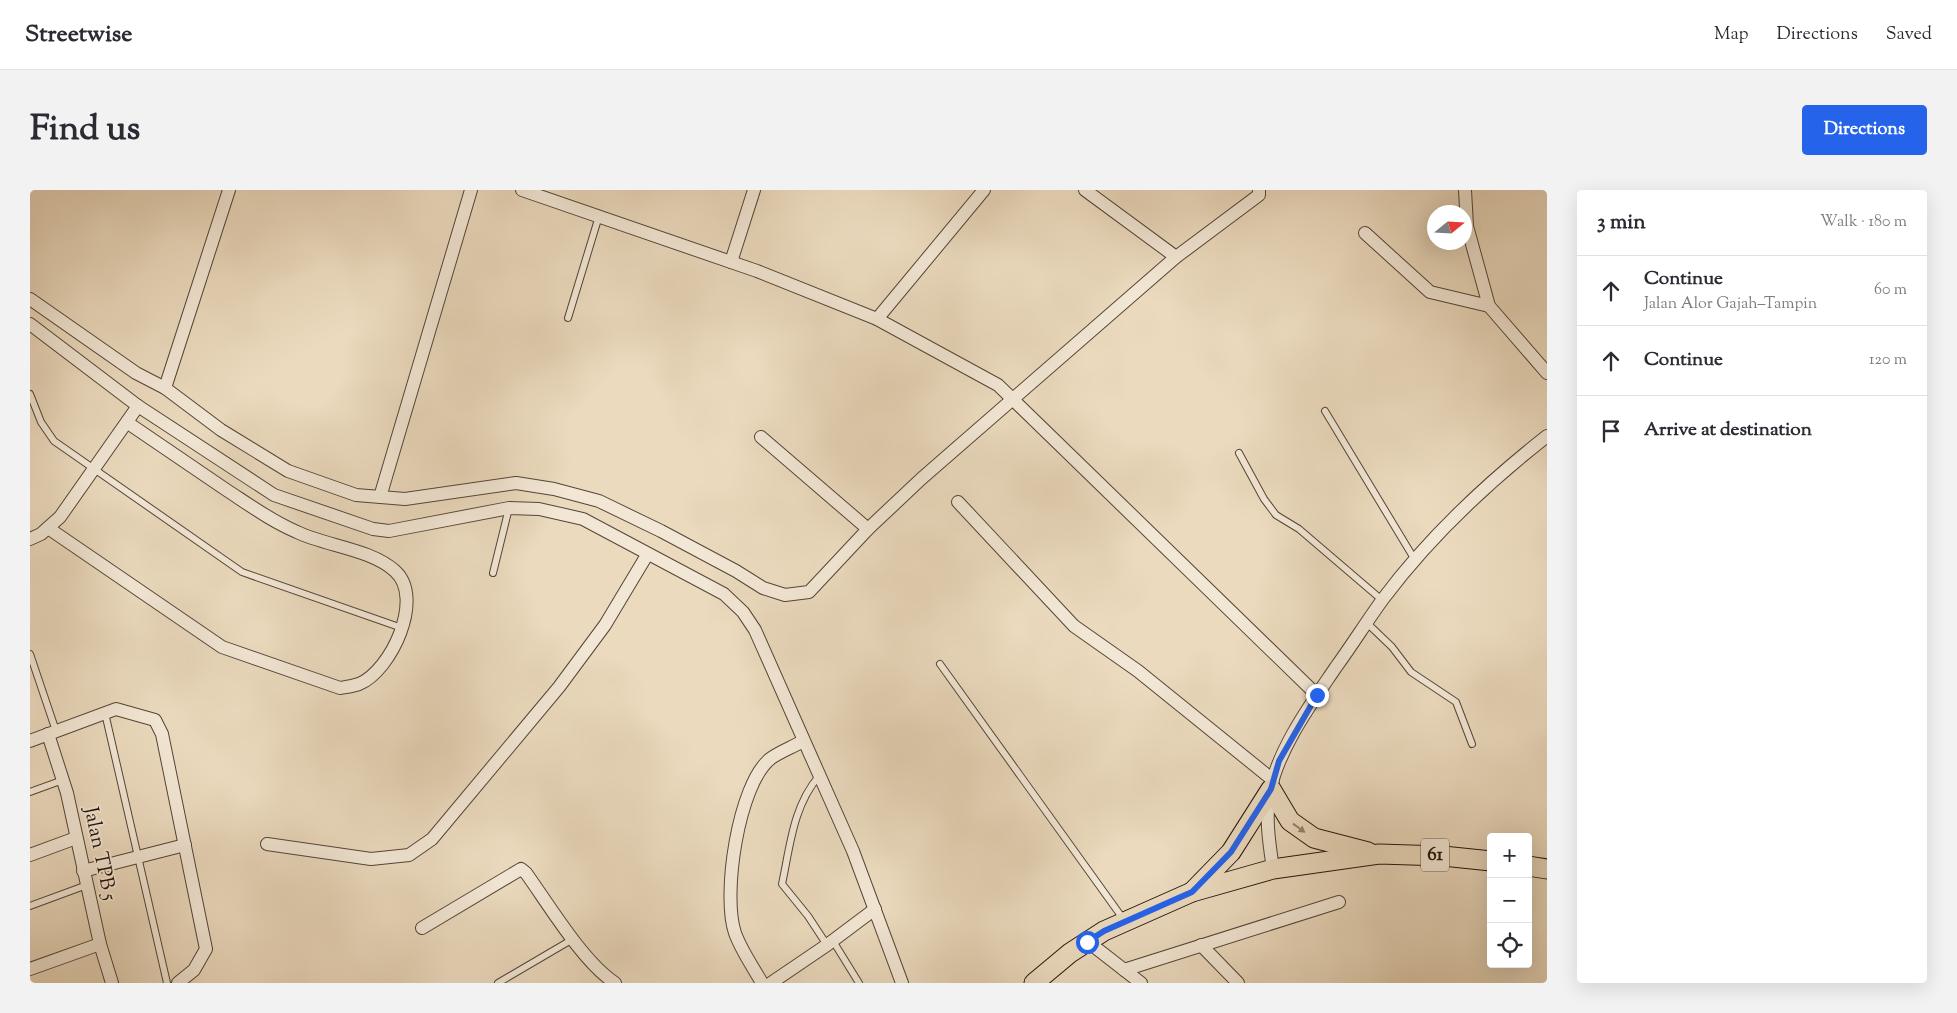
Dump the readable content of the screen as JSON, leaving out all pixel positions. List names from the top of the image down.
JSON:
{
  "streets": {
    "main road": ["61"],
    "street": ["Jalan TPB 5"]
  },
  "north": "right",
  "page": {
    "header": "Streetwise",
    "nav": ["Map", "Directions", "Saved"],
    "title": "Find us",
    "buttons": "Directions",
    "heading": ["3 min", "Walk · 180 m"],
    "list": [
      ["Continue", "Jalan Alor Gajah–Tampin", "60 m"],
      ["Continue", "120 m"],
      "Arrive at destination"
    ],
    "map_buttons": ["+", "−"]
  }
}
